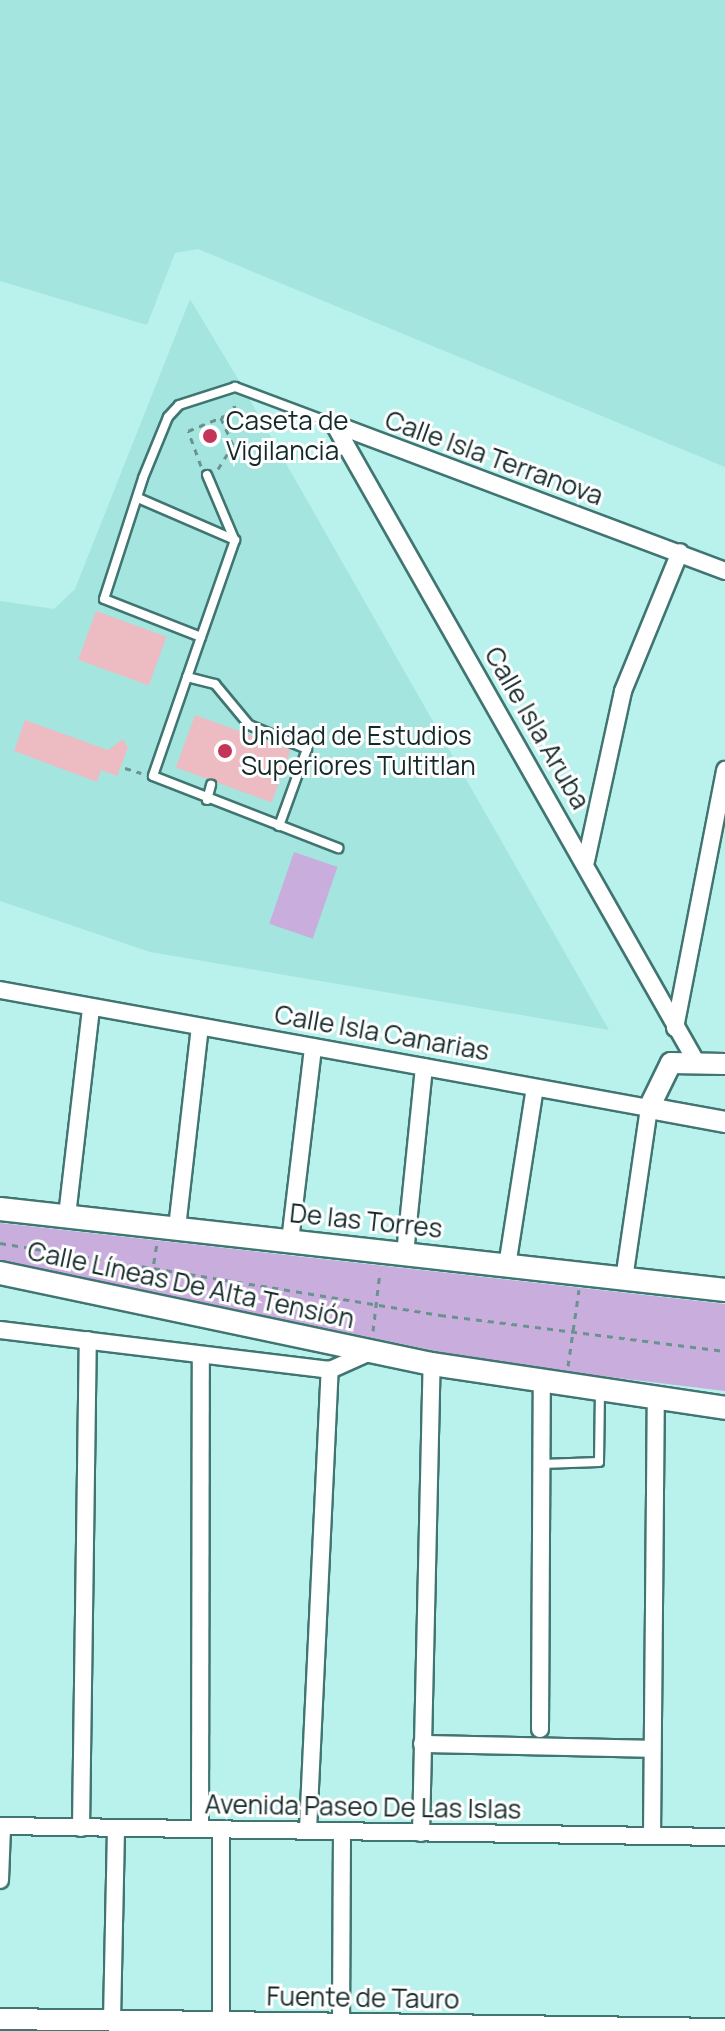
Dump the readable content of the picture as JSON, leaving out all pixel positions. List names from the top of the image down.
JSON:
{
  "streets": {
    "main road": ["De las Torres", "Calle Líneas De Alta Tensión"],
    "street": [
      "Calle Isla Terranova",
      "Calle Isla Aruba",
      "Calle Isla Canarias",
      "Avenida Paseo De Las Islas",
      "Fuente de Tauro"
    ]
  },
  "crossings": [
    ["Calle Isla Terranova", "Calle Isla Aruba"]
  ],
  "places": ["Caseta de Vigilancia", "Unidad de Estudios Superiores Tultitlan"]
}
